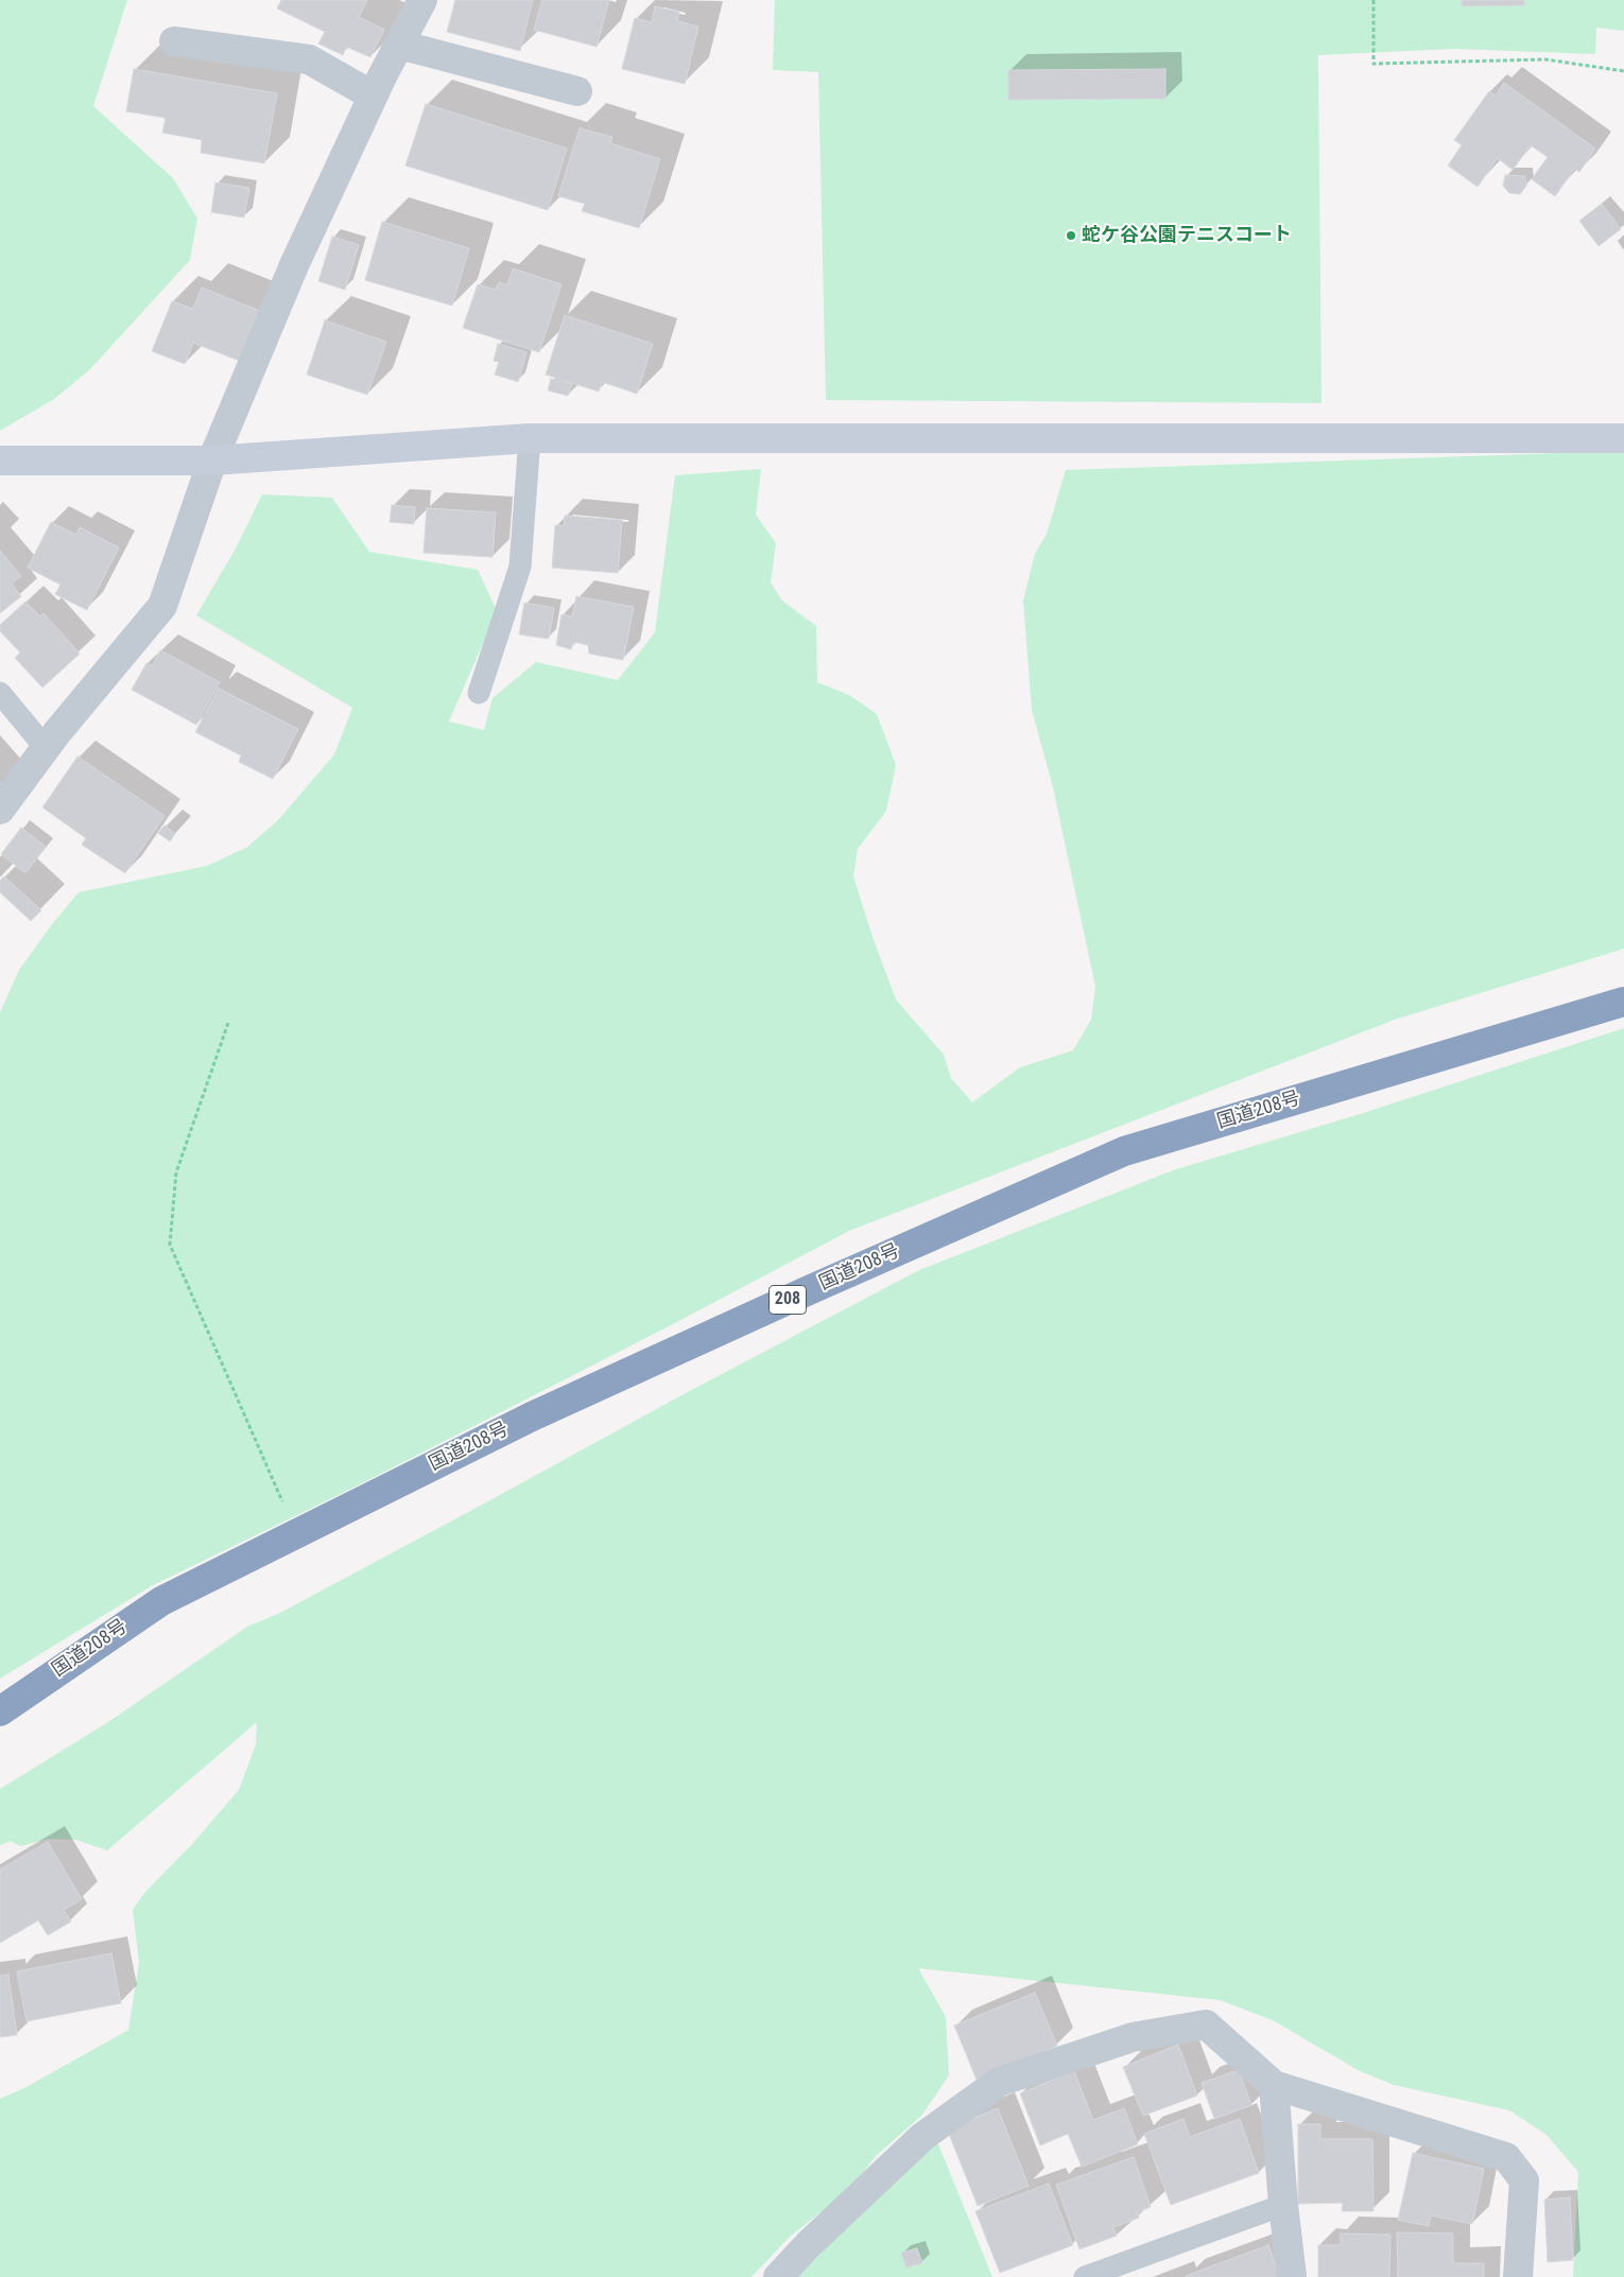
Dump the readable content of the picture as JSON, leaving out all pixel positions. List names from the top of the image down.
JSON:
{
  "streets": {
    "highway": ["国道208号", "208"]
  },
  "places": ["蛇ケ谷公園テニスコート"]
}
